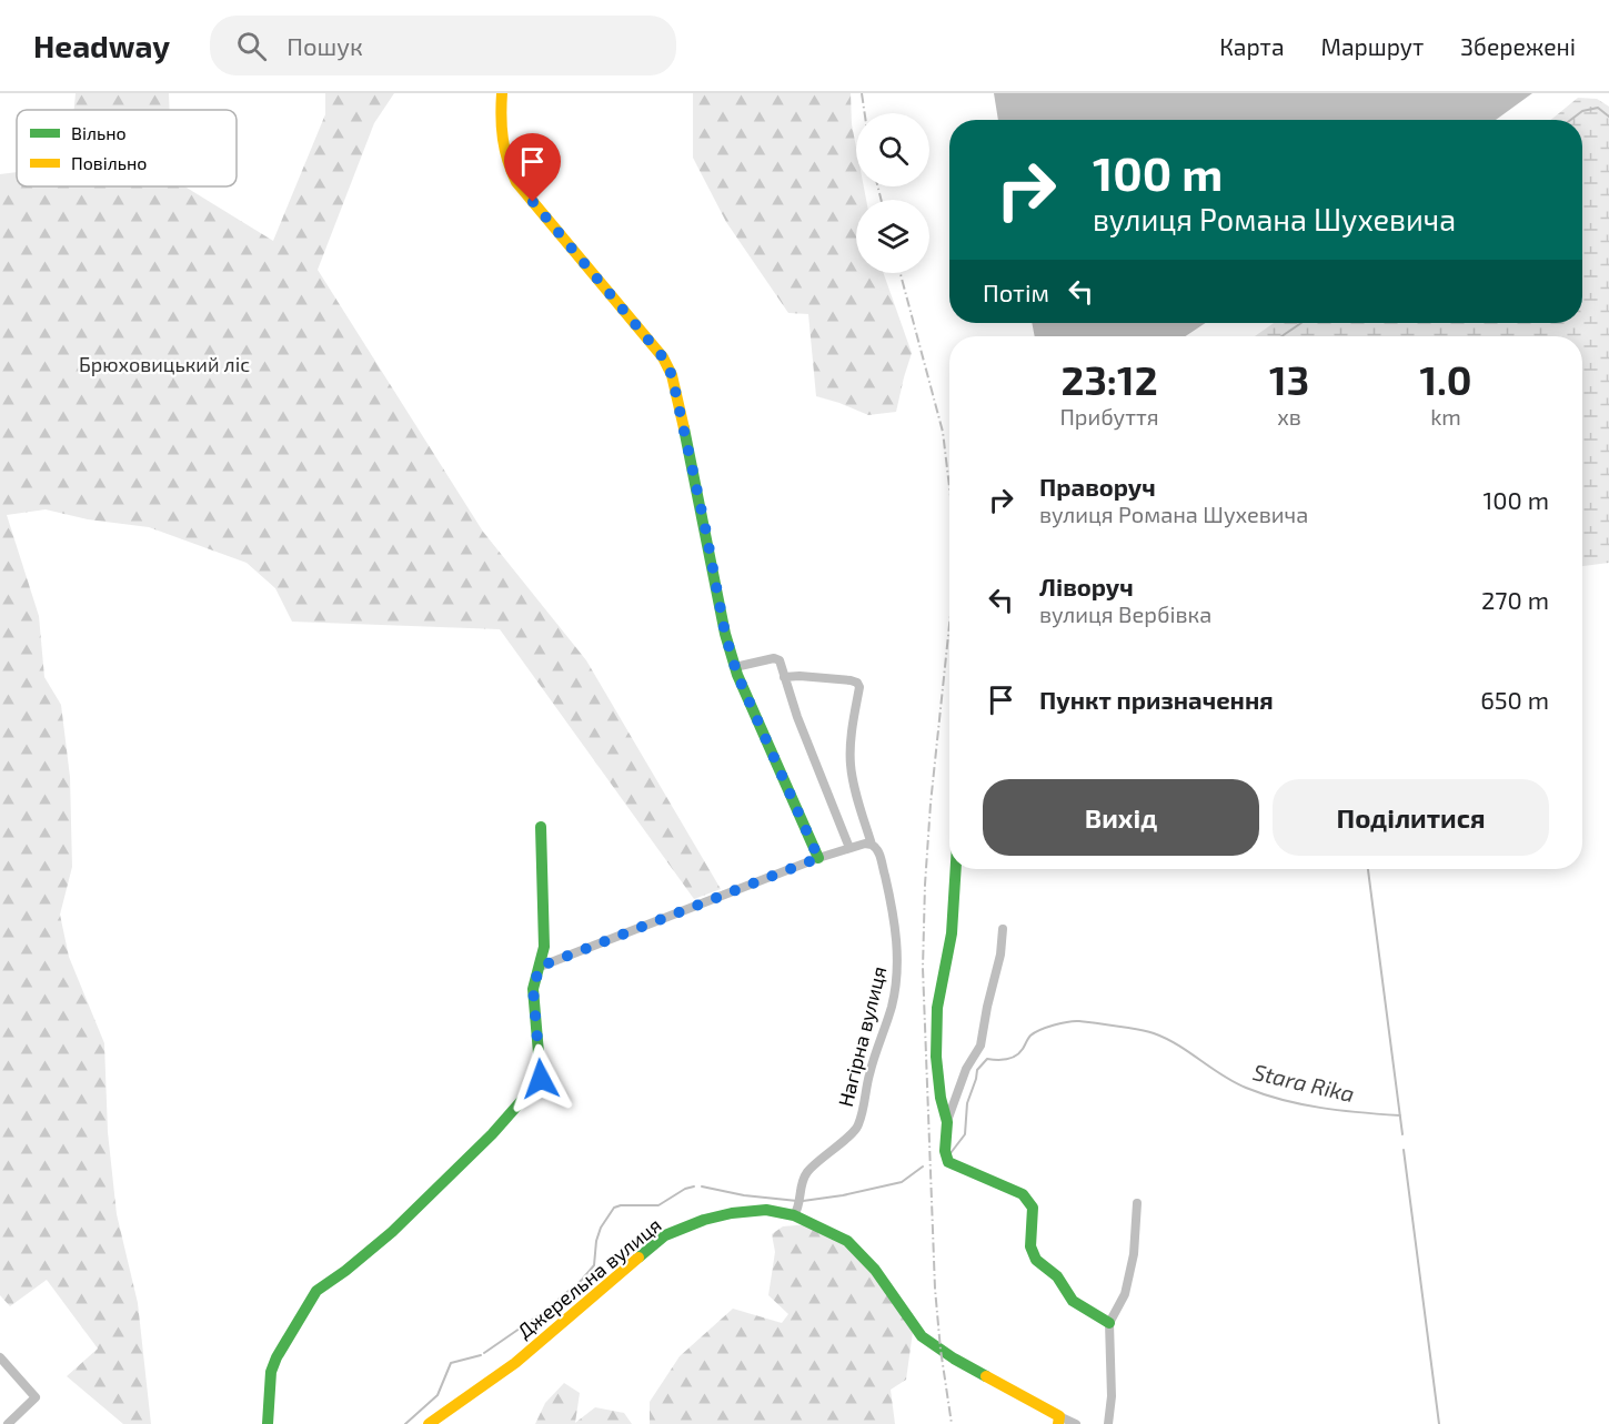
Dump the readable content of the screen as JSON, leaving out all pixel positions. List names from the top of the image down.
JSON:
{
  "streets": {
    "street": ["Нагірна вулиця", "Джерельна вулиця"]
  },
  "crossings": [
    ["Нагірна вулиця", "Джерельна вулиця"]
  ],
  "water": ["Stara Rika"],
  "parks": ["Брюховицький ліс"],
  "legend": ["Вільно", "Повільно"],
  "page": {
    "header": "Headway",
    "search": "Пошук",
    "nav": ["Карта", "Маршрут", "Збережені"],
    "turn": ["100 m", "вулиця Романа Шухевича"],
    "then": "Потім",
    "eta": [
      "23:12",
      "Прибуття",
      "13",
      "хв",
      "1.0",
      "km"
    ],
    "list": [
      {
        "name": "Праворуч",
        "note": "вулиця Романа Шухевича",
        "value": "100 m"
      },
      {
        "name": "Ліворуч",
        "note": "вулиця Вербівка",
        "value": "270 m"
      },
      {
        "name": "Пункт призначення",
        "value": "650 m"
      }
    ],
    "buttons": ["Вихід", "Поділитися"]
  }
}
